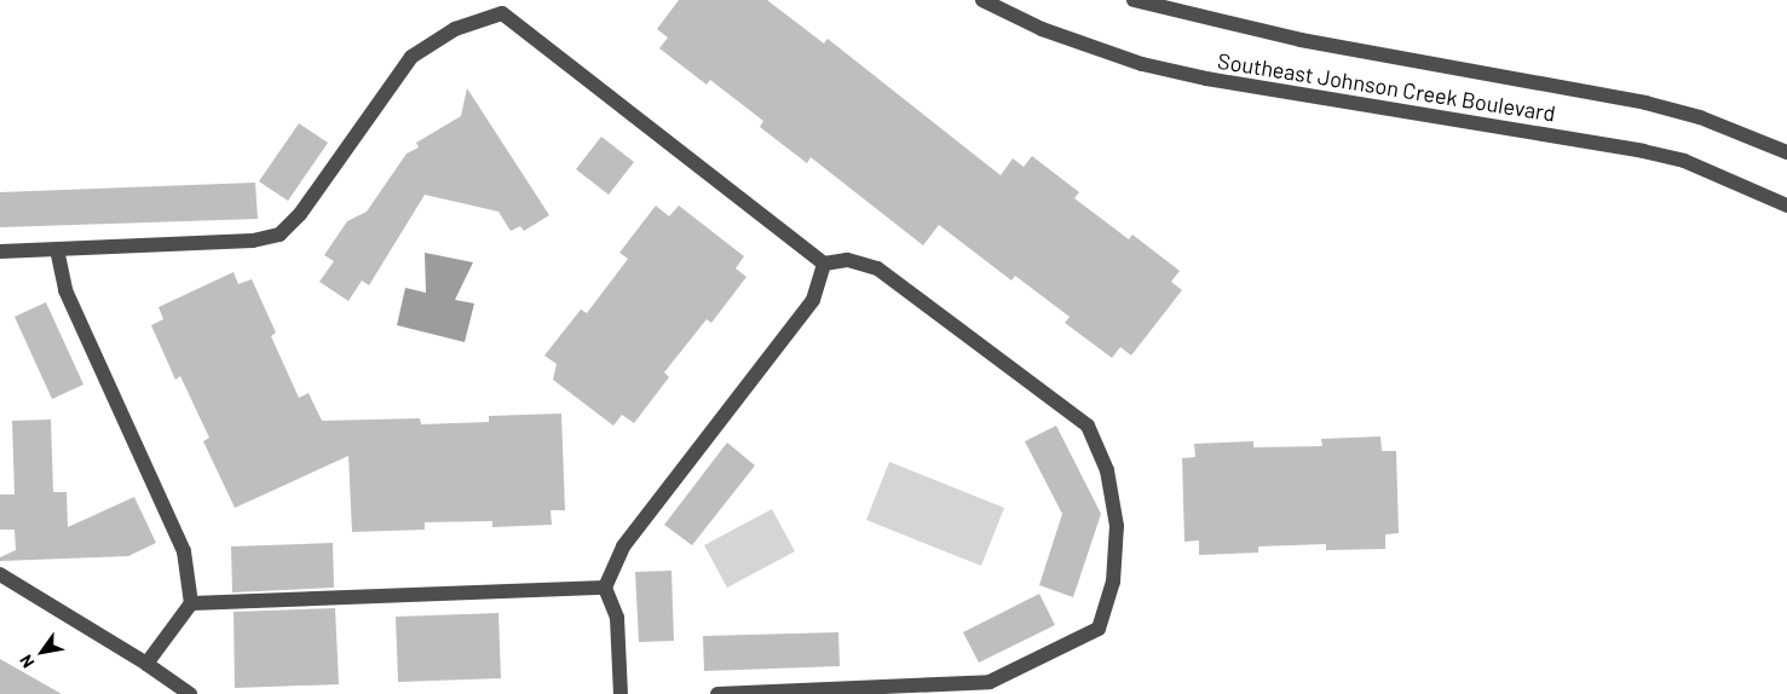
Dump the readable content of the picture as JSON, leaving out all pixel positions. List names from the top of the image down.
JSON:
{
  "streets": {
    "street": ["Southeast Johnson Creek Boulevard"]
  },
  "north": "bottom left"
}
